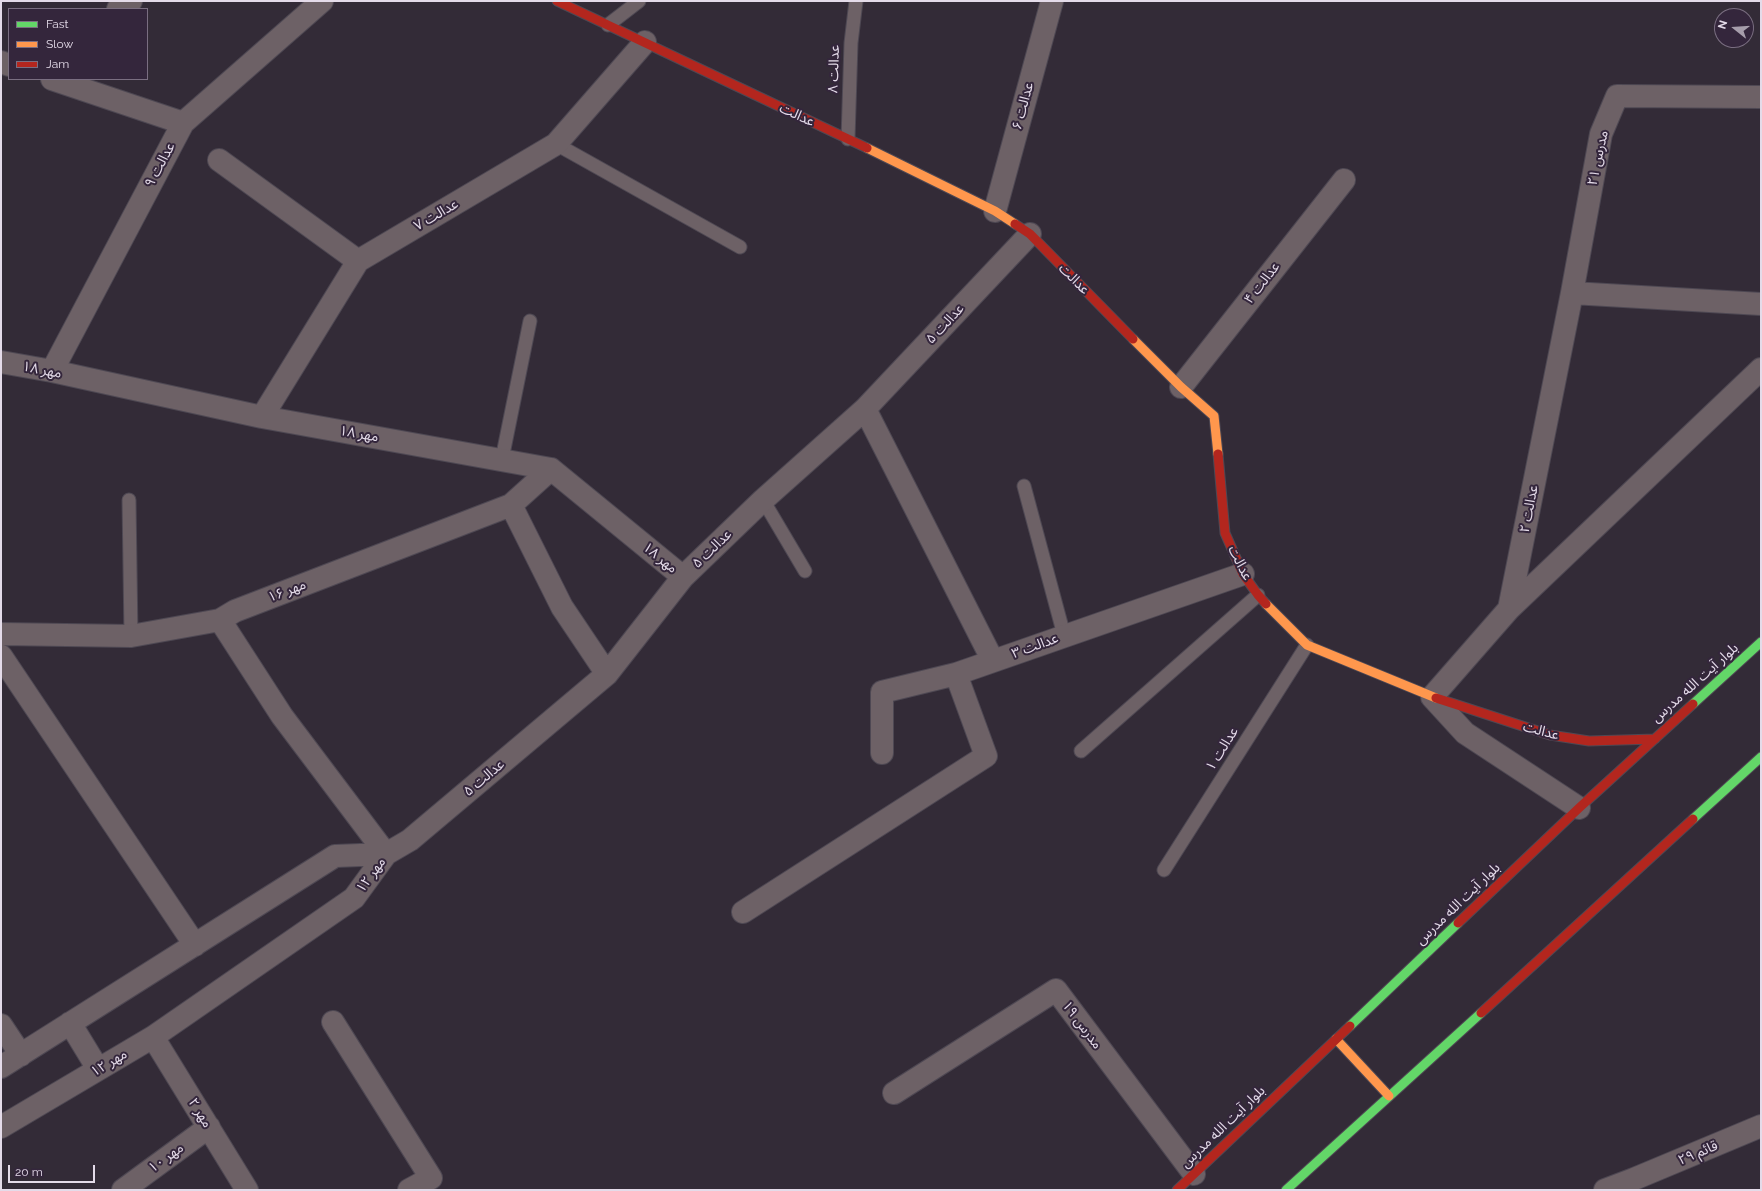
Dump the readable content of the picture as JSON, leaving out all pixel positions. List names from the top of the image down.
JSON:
{
  "streets": {
    "main road": ["عدالت", "بلوار آیت الله مدرس"],
    "street": [
      "عدالت ۶",
      "مدرس ۲۱",
      "عدالت ۹",
      "عدالت ۷",
      "عدالت ۴",
      "عدالت ۵",
      "مهر ۱۸",
      "عدالت ۲",
      "مهر ۱۶",
      "عدالت ۳",
      "مهر ۱۲",
      "مدرس ۱۹",
      "مهر ۲",
      "قائم ۲۹",
      "مهر ۱۰"
    ],
    "lane": ["عدالت ۸", "عدالت ۱"]
  },
  "crossings": [
    ["عدالت ۸", "عدالت"],
    ["عدالت ۶", "عدالت"],
    ["عدالت", "عدالت ۷"],
    ["عدالت", "عدالت ۴"],
    ["عدالت", "عدالت ۵"],
    ["عدالت", "عدالت ۳"],
    ["عدالت", "بلوار آیت الله مدرس"],
    ["عدالت", "عدالت ۱"],
    ["مدرس ۲۱", "عدالت ۲"],
    ["عدالت ۹", "مهر ۱۸"],
    ["عدالت ۷", "مهر ۱۸"],
    ["عدالت ۵", "مهر ۱۸"],
    ["عدالت ۵", "مهر ۱۲"],
    ["مهر ۱۸", "مهر ۱۶"],
    ["بلوار آیت الله مدرس", "مدرس ۱۹"],
    ["مهر ۱۲", "مهر ۲"],
    ["مهر ۲", "مهر ۱۰"]
  ],
  "legend": ["Fast", "Slow", "Jam"],
  "scale_bar": "20 m",
  "north": "left"
}
